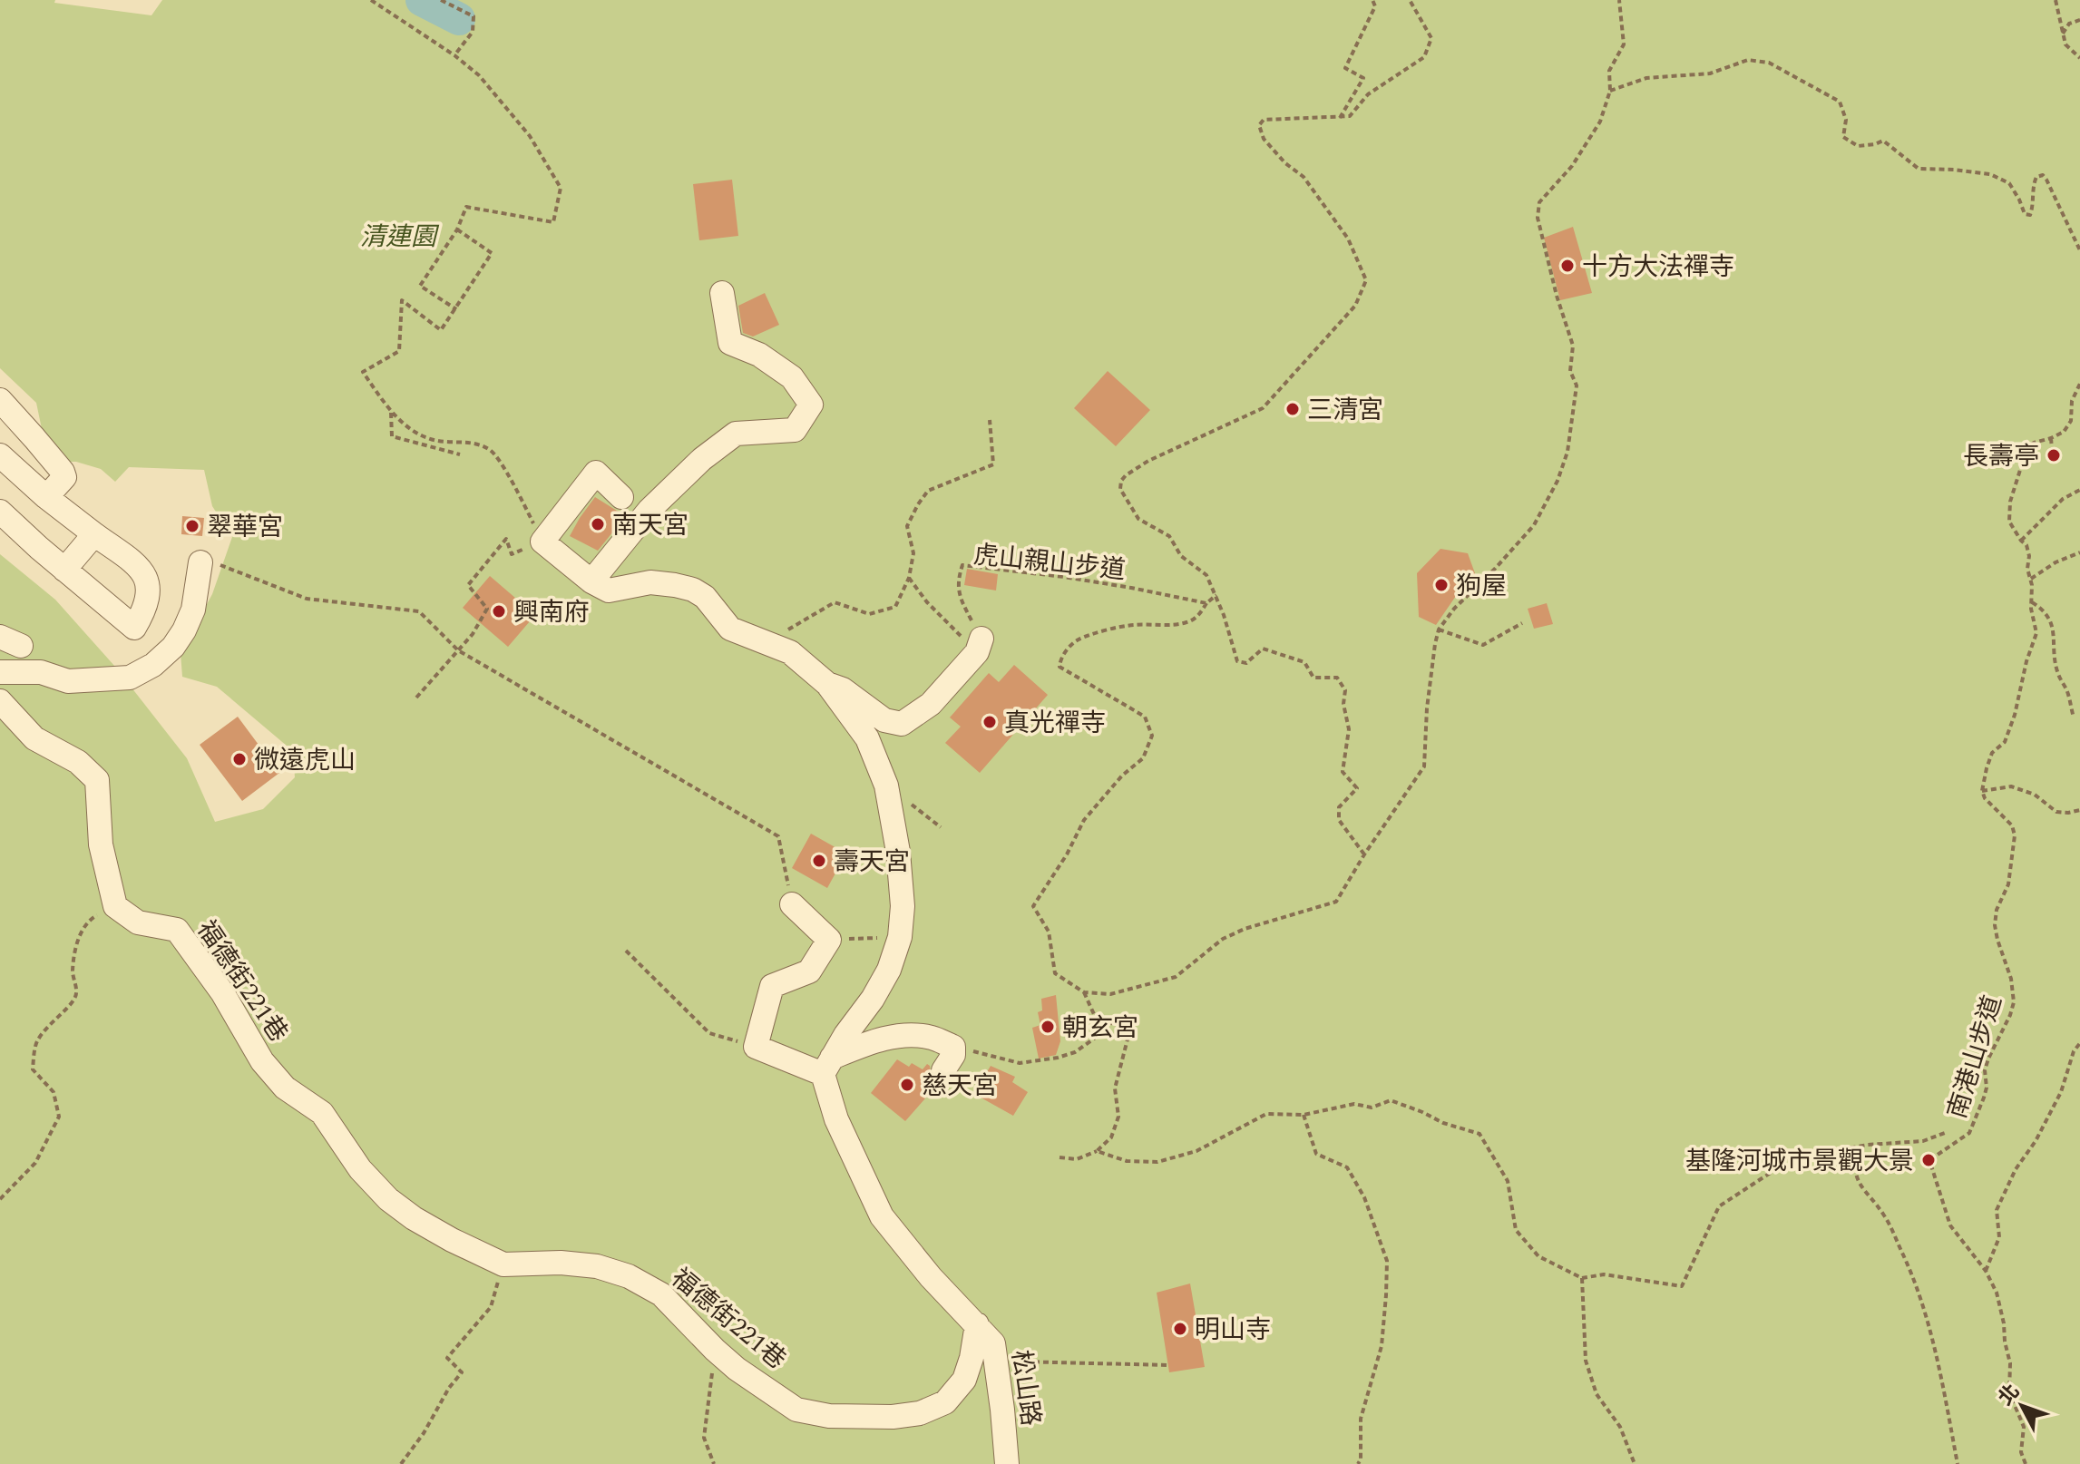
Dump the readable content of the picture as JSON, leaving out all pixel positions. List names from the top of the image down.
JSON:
{
  "streets": {
    "lane": ["福德街221巷", "松山路"],
    "path": ["虎山親山步道", "南港山步道"]
  },
  "crossings": [
    ["福德街221巷", "松山路"]
  ],
  "parks": ["清連園"],
  "places": [
    "十方大法禪寺",
    "三清宮",
    "長壽亭",
    "南天宮",
    "翠華宮",
    "狗屋",
    "興南府",
    "真光禪寺",
    "微遠虎山",
    "壽天宮",
    "朝玄宮",
    "慈天宮",
    "基隆河城市景觀大景",
    "明山寺"
  ],
  "north": "top left"
}
